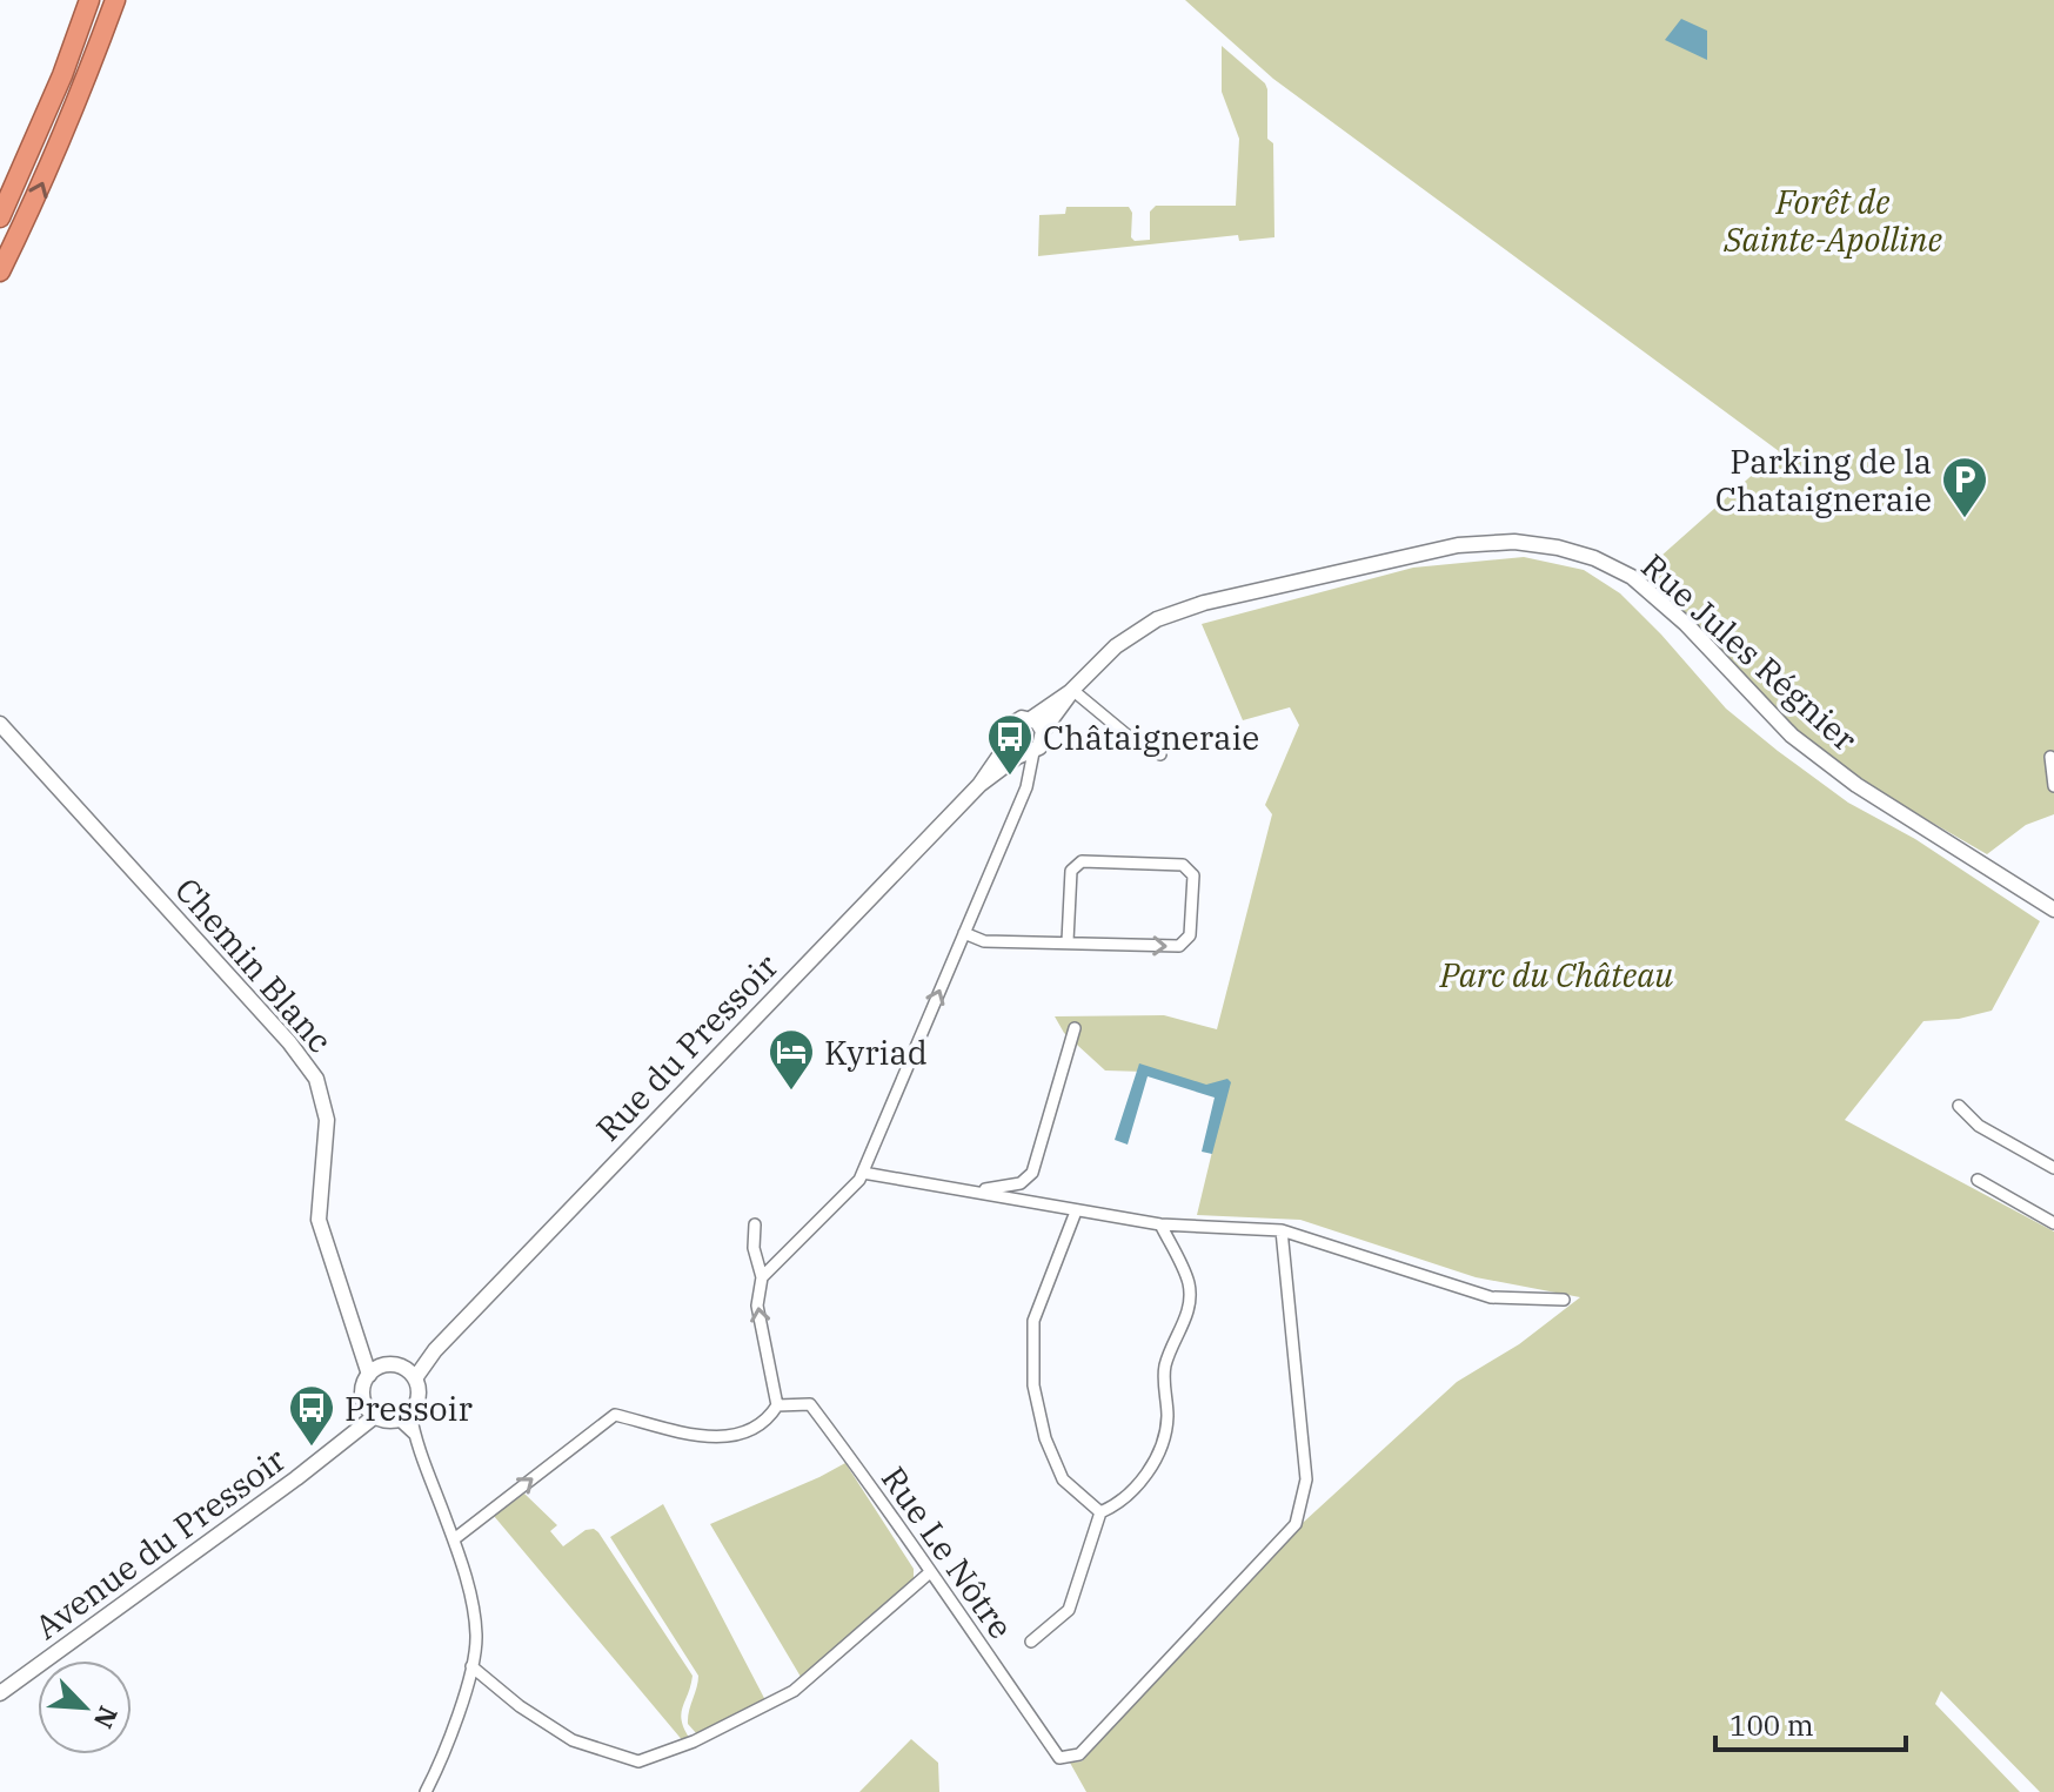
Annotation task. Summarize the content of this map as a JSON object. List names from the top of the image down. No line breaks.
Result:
{"streets":{"street":["Rue Jules Régnier","Chemin Blanc","Rue du Pressoir","Avenue du Pressoir","Rue Le Nôtre"]},"crossings":[["Chemin Blanc","Rue du Pressoir"],["Chemin Blanc","Avenue du Pressoir"],["Rue du Pressoir","Avenue du Pressoir"]],"parks":["Forêt de Sainte-Apolline","Parc du Château"],"places":{"parking":["Parking de la Chataigneraie"],"bus stop":["Châtaigneraie","Pressoir"],"hotel":["Kyriad"]},"scale_bar":"100 m","north":"bottom right"}
